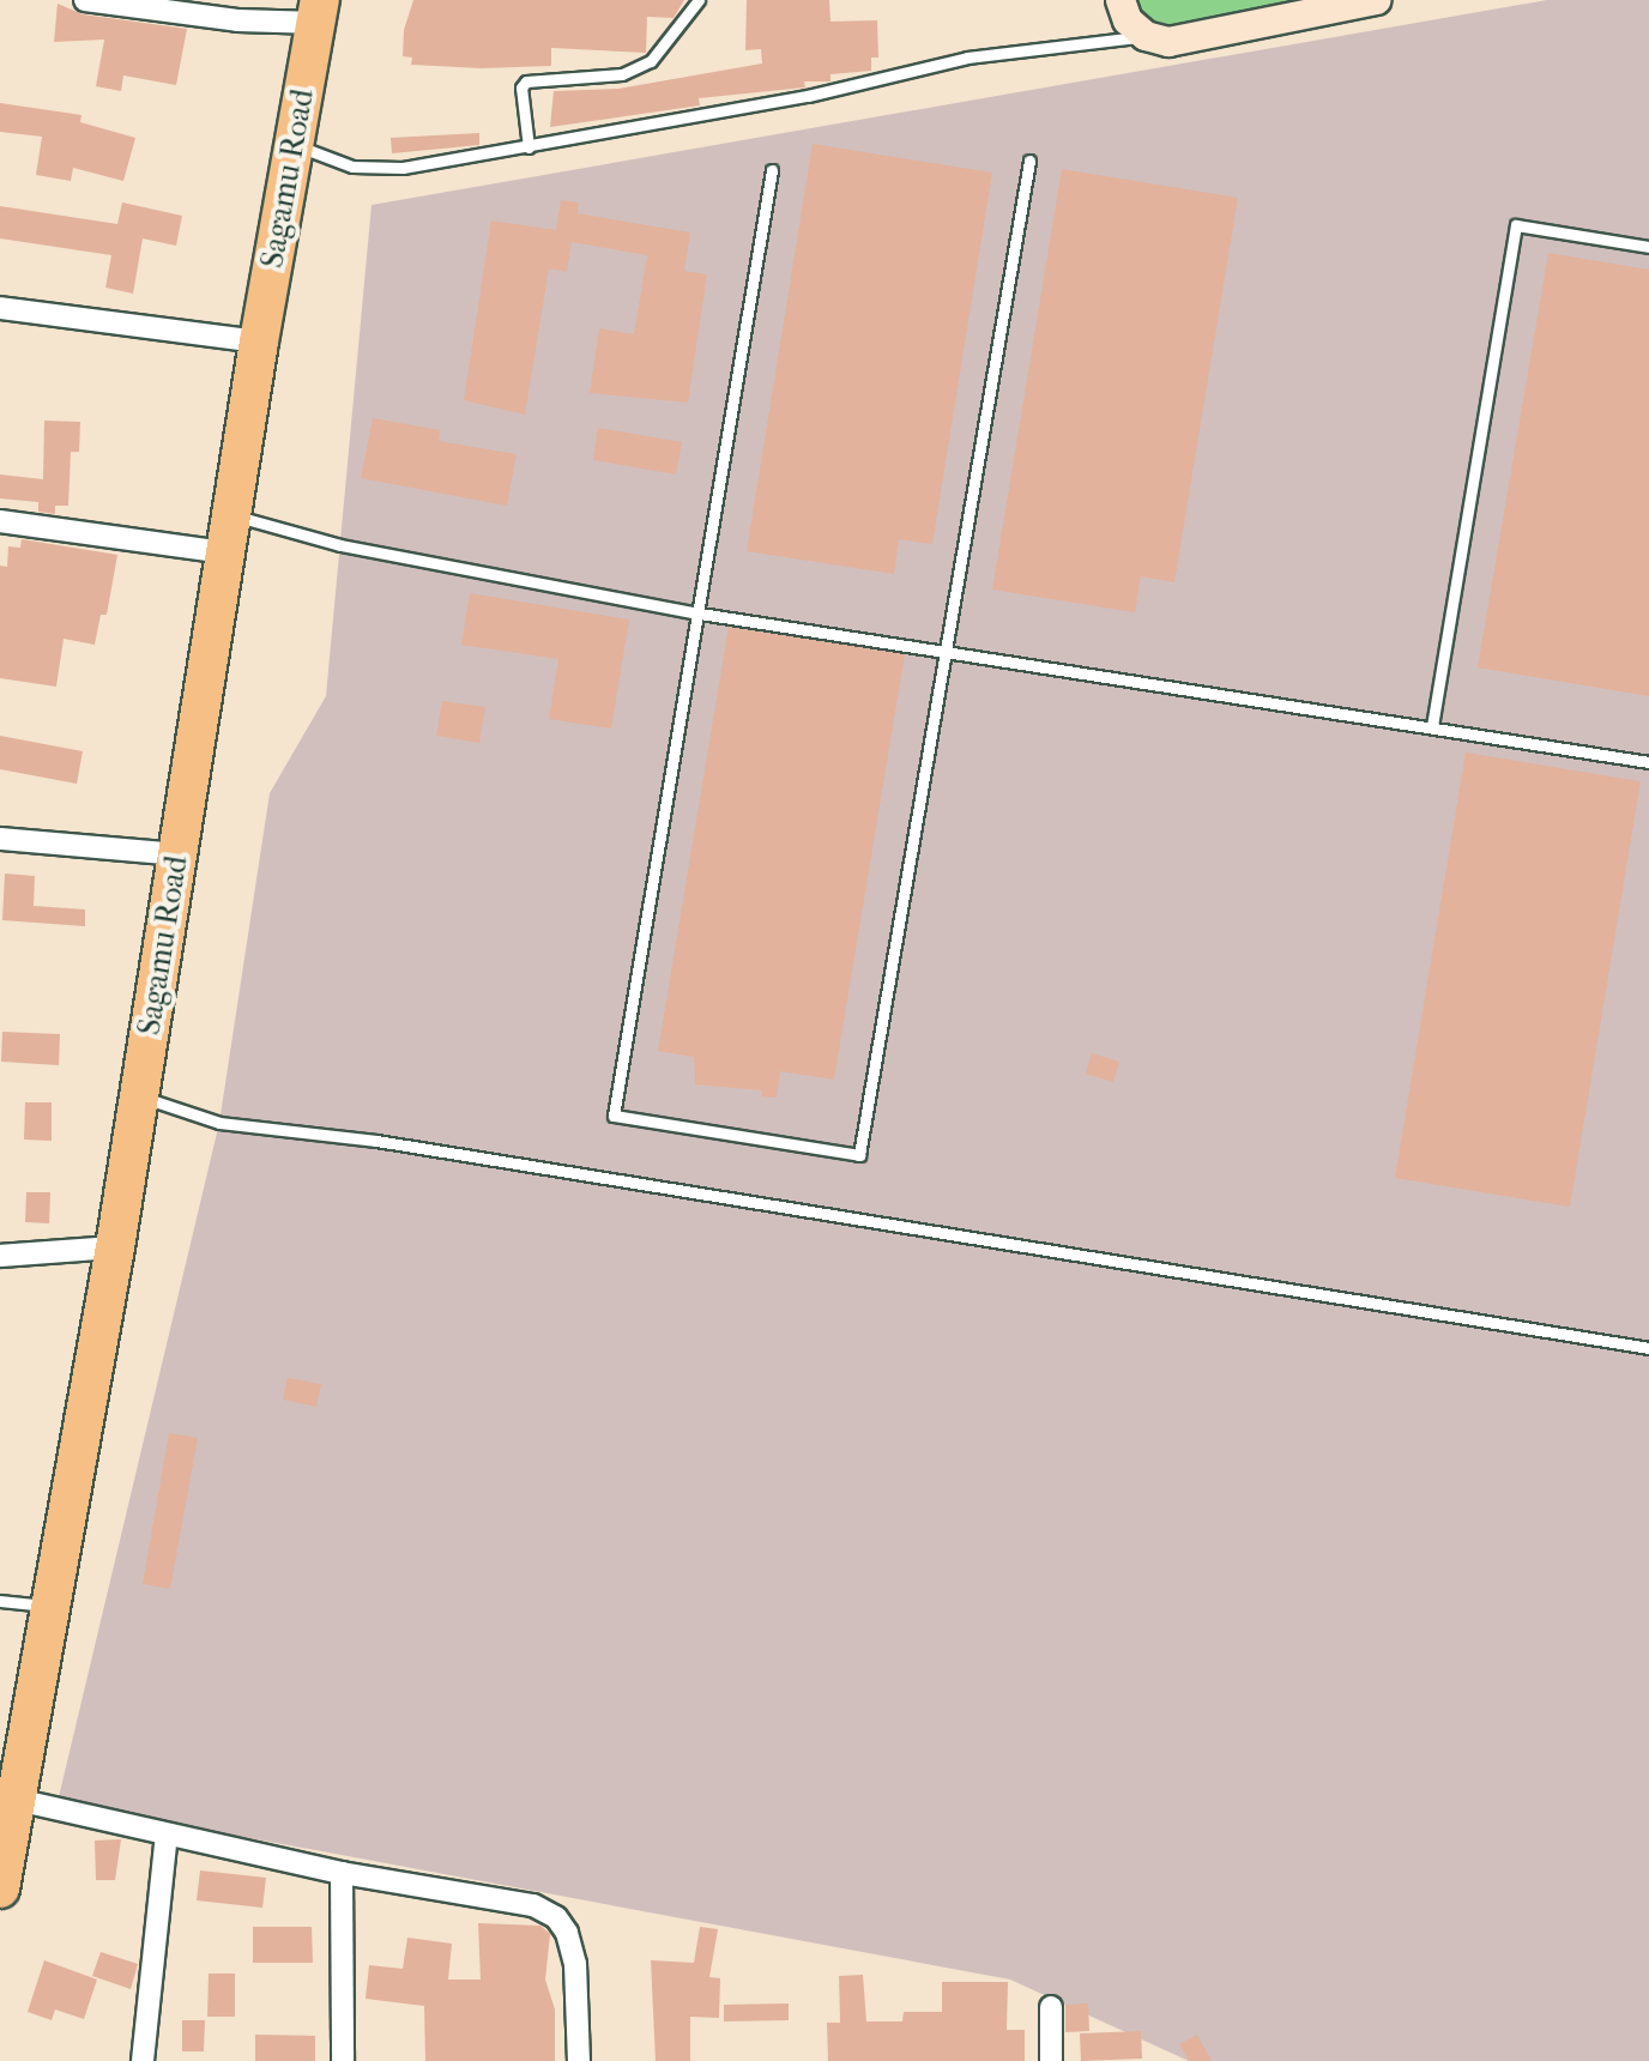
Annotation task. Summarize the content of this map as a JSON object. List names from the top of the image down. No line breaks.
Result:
{"streets":{"highway":["Sagamu Road"]}}
